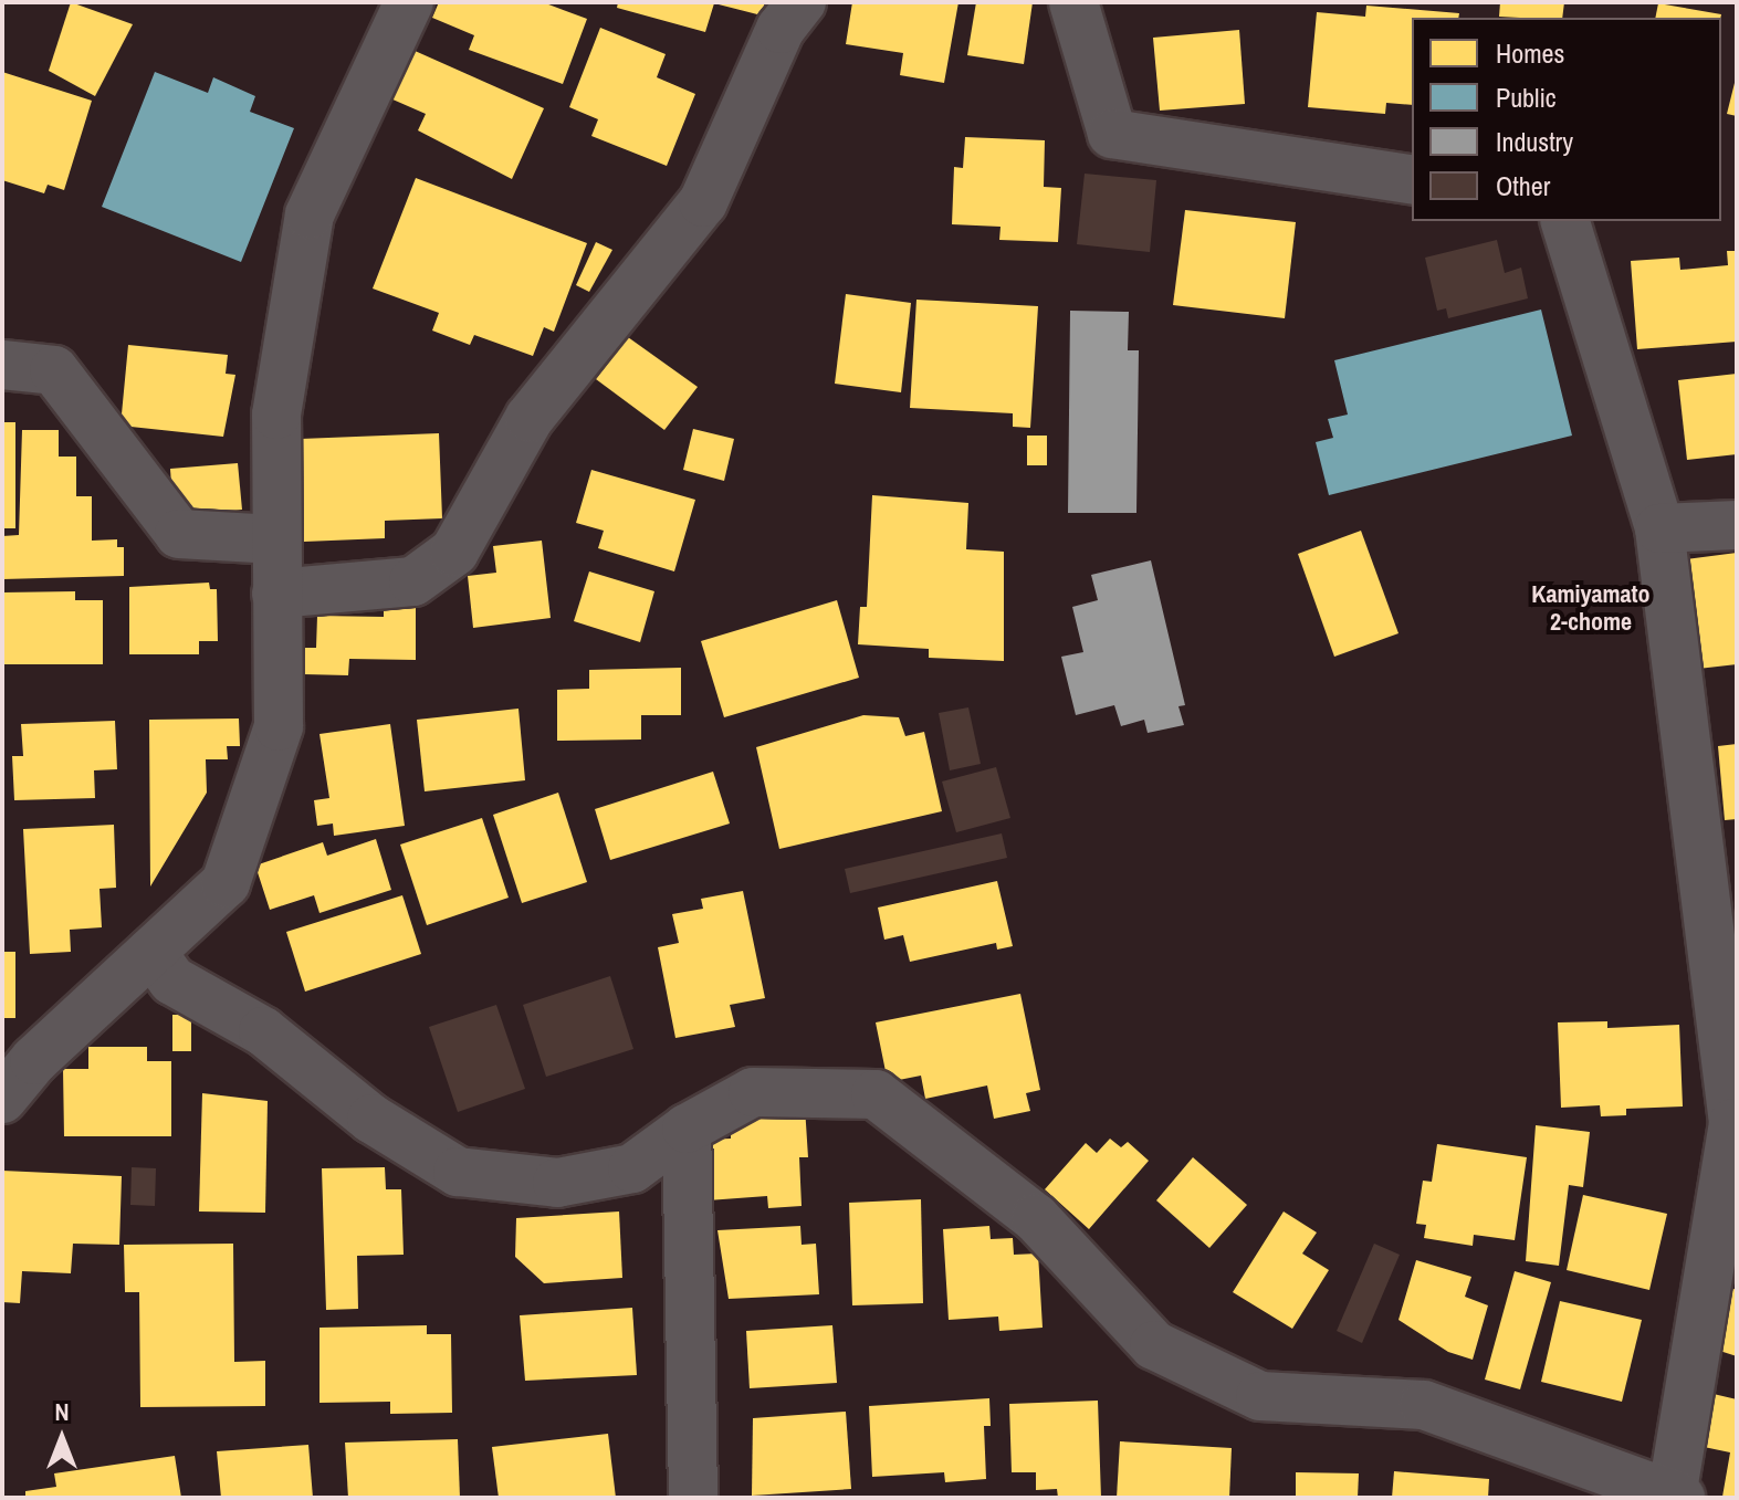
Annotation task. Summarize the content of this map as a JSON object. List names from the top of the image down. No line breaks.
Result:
{"districts":["Kamiyamato 2-chome"],"legend":["Homes","Public","Industry","Other"],"north":"top"}
